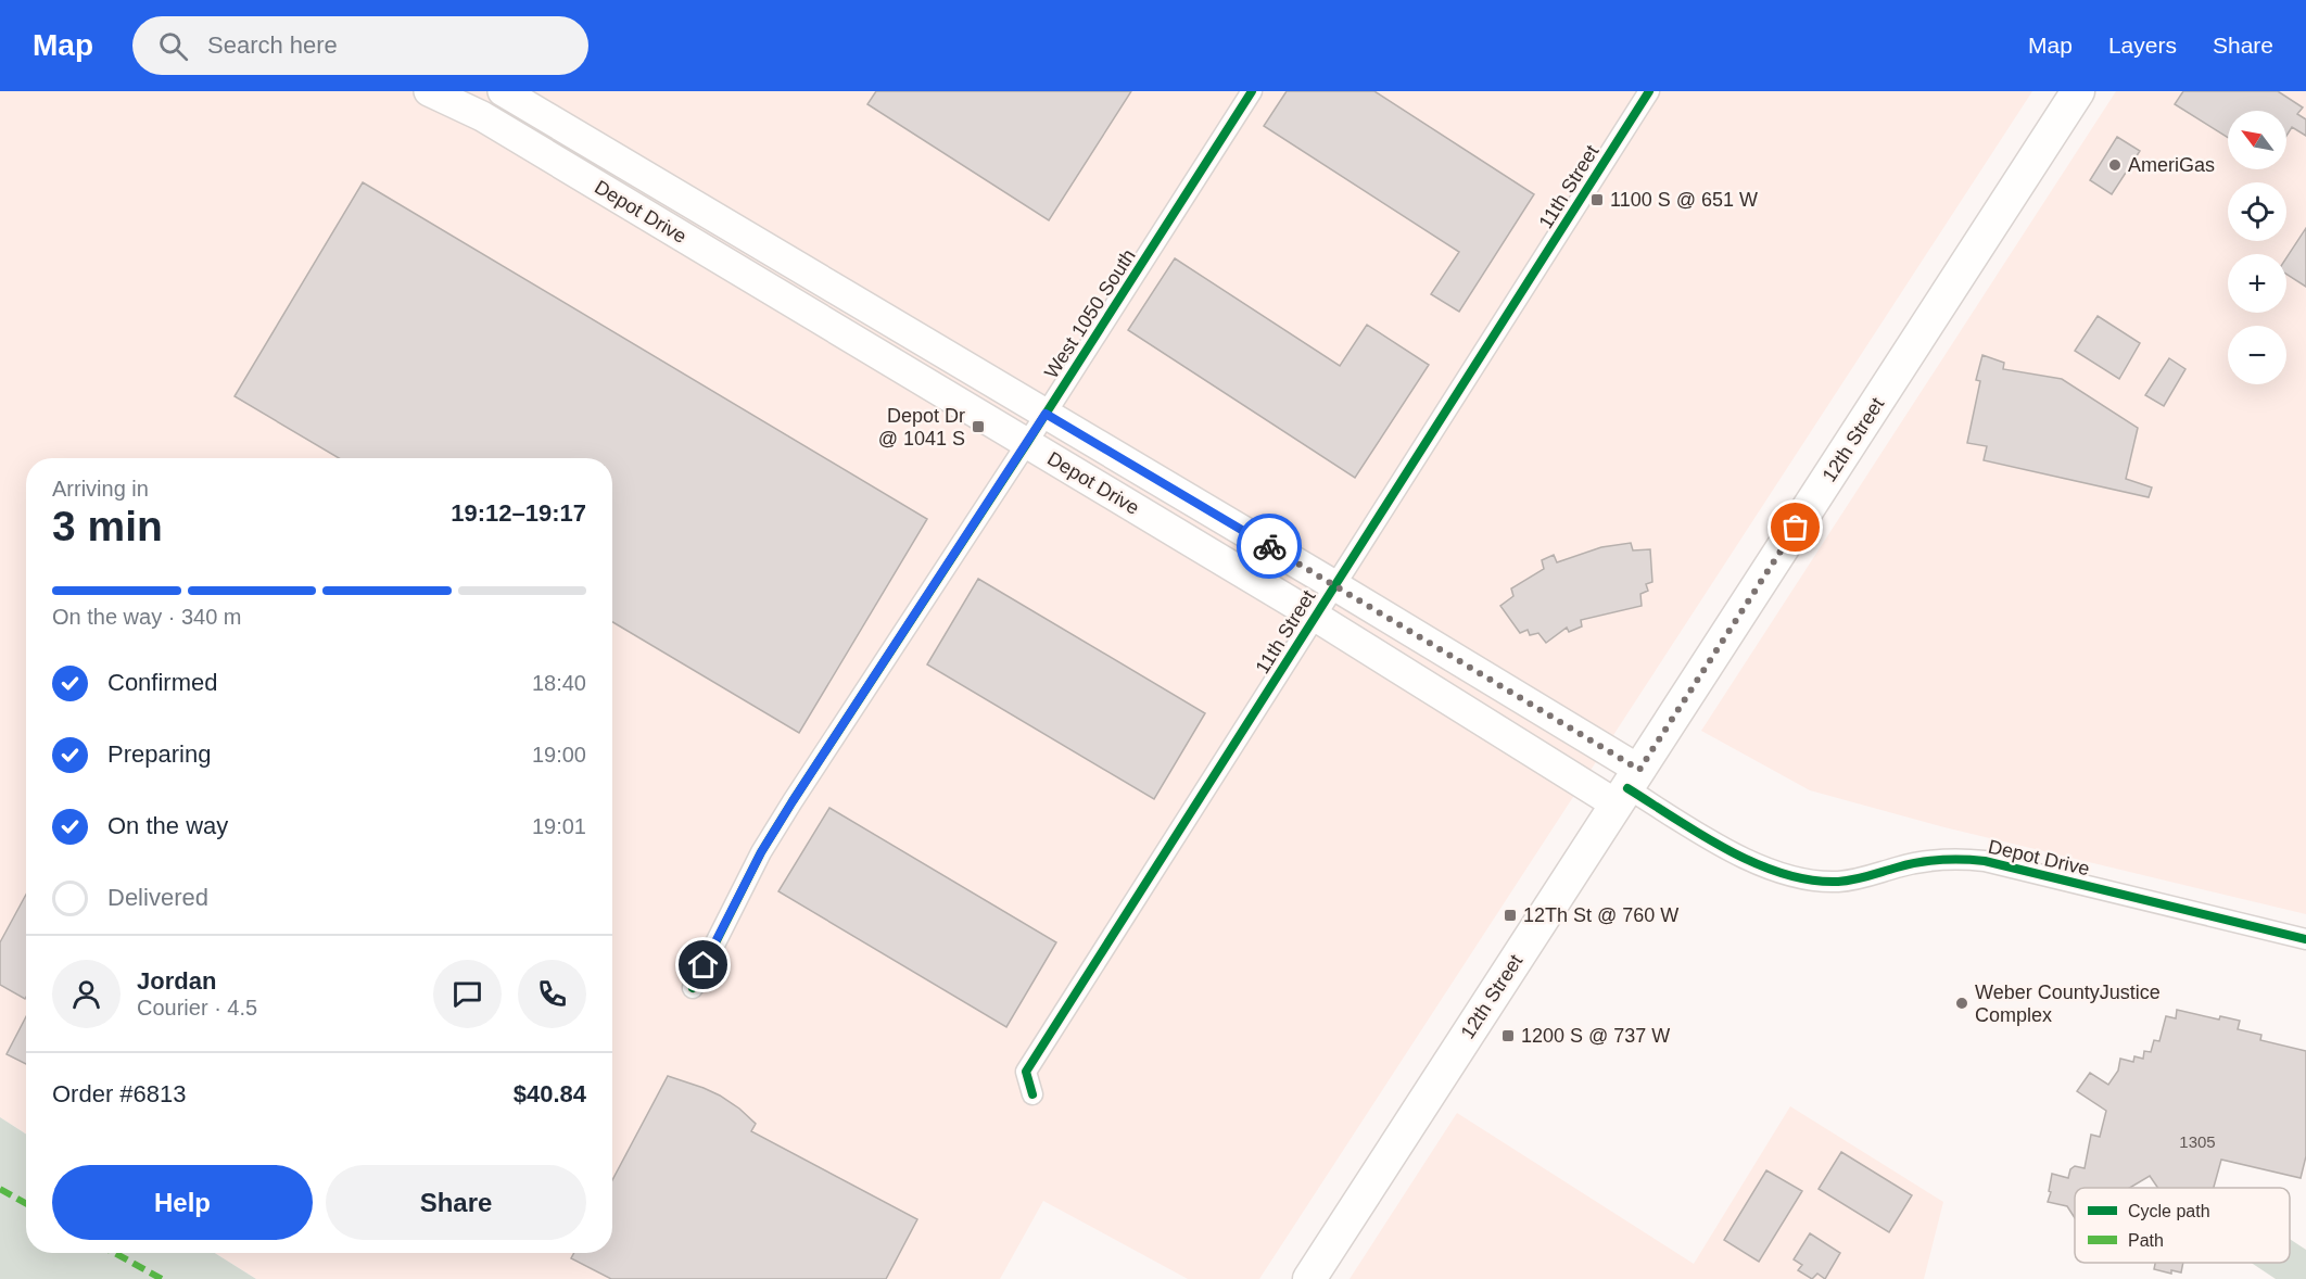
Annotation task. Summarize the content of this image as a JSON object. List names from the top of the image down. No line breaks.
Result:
{"streets":{"main road":["Depot Drive","12th Street"],"street":["11th Street","West 1050 South"]},"crossings":[["11th Street","Depot Drive"],["Depot Drive","West 1050 South"],["Depot Drive","12th Street"]],"places":{"other":["AmeriGas","Weber CountyJustice Complex"],"transit":["1100 S @ 651 W","Depot Dr @ 1041 S","12Th St @ 760 W","1200 S @ 737 W"]},"house_numbers":["1305"],"legend":["Cycle path","Path"],"north":"top left","page":{"header":"Map","search":"Search here","nav":["Map","Layers","Share"],"map_buttons":["+","−"],"heading":["3 min","Arriving in","19:12–19:17"],"panel":["Jordan","Courier · 4.5","Order #6813","$40.84"],"bar":"On the way · 340 m","list":[["Confirmed","18:40"],["Preparing","19:00"],["On the way","19:01"],"Delivered"],"buttons":["Help","Share"]}}
